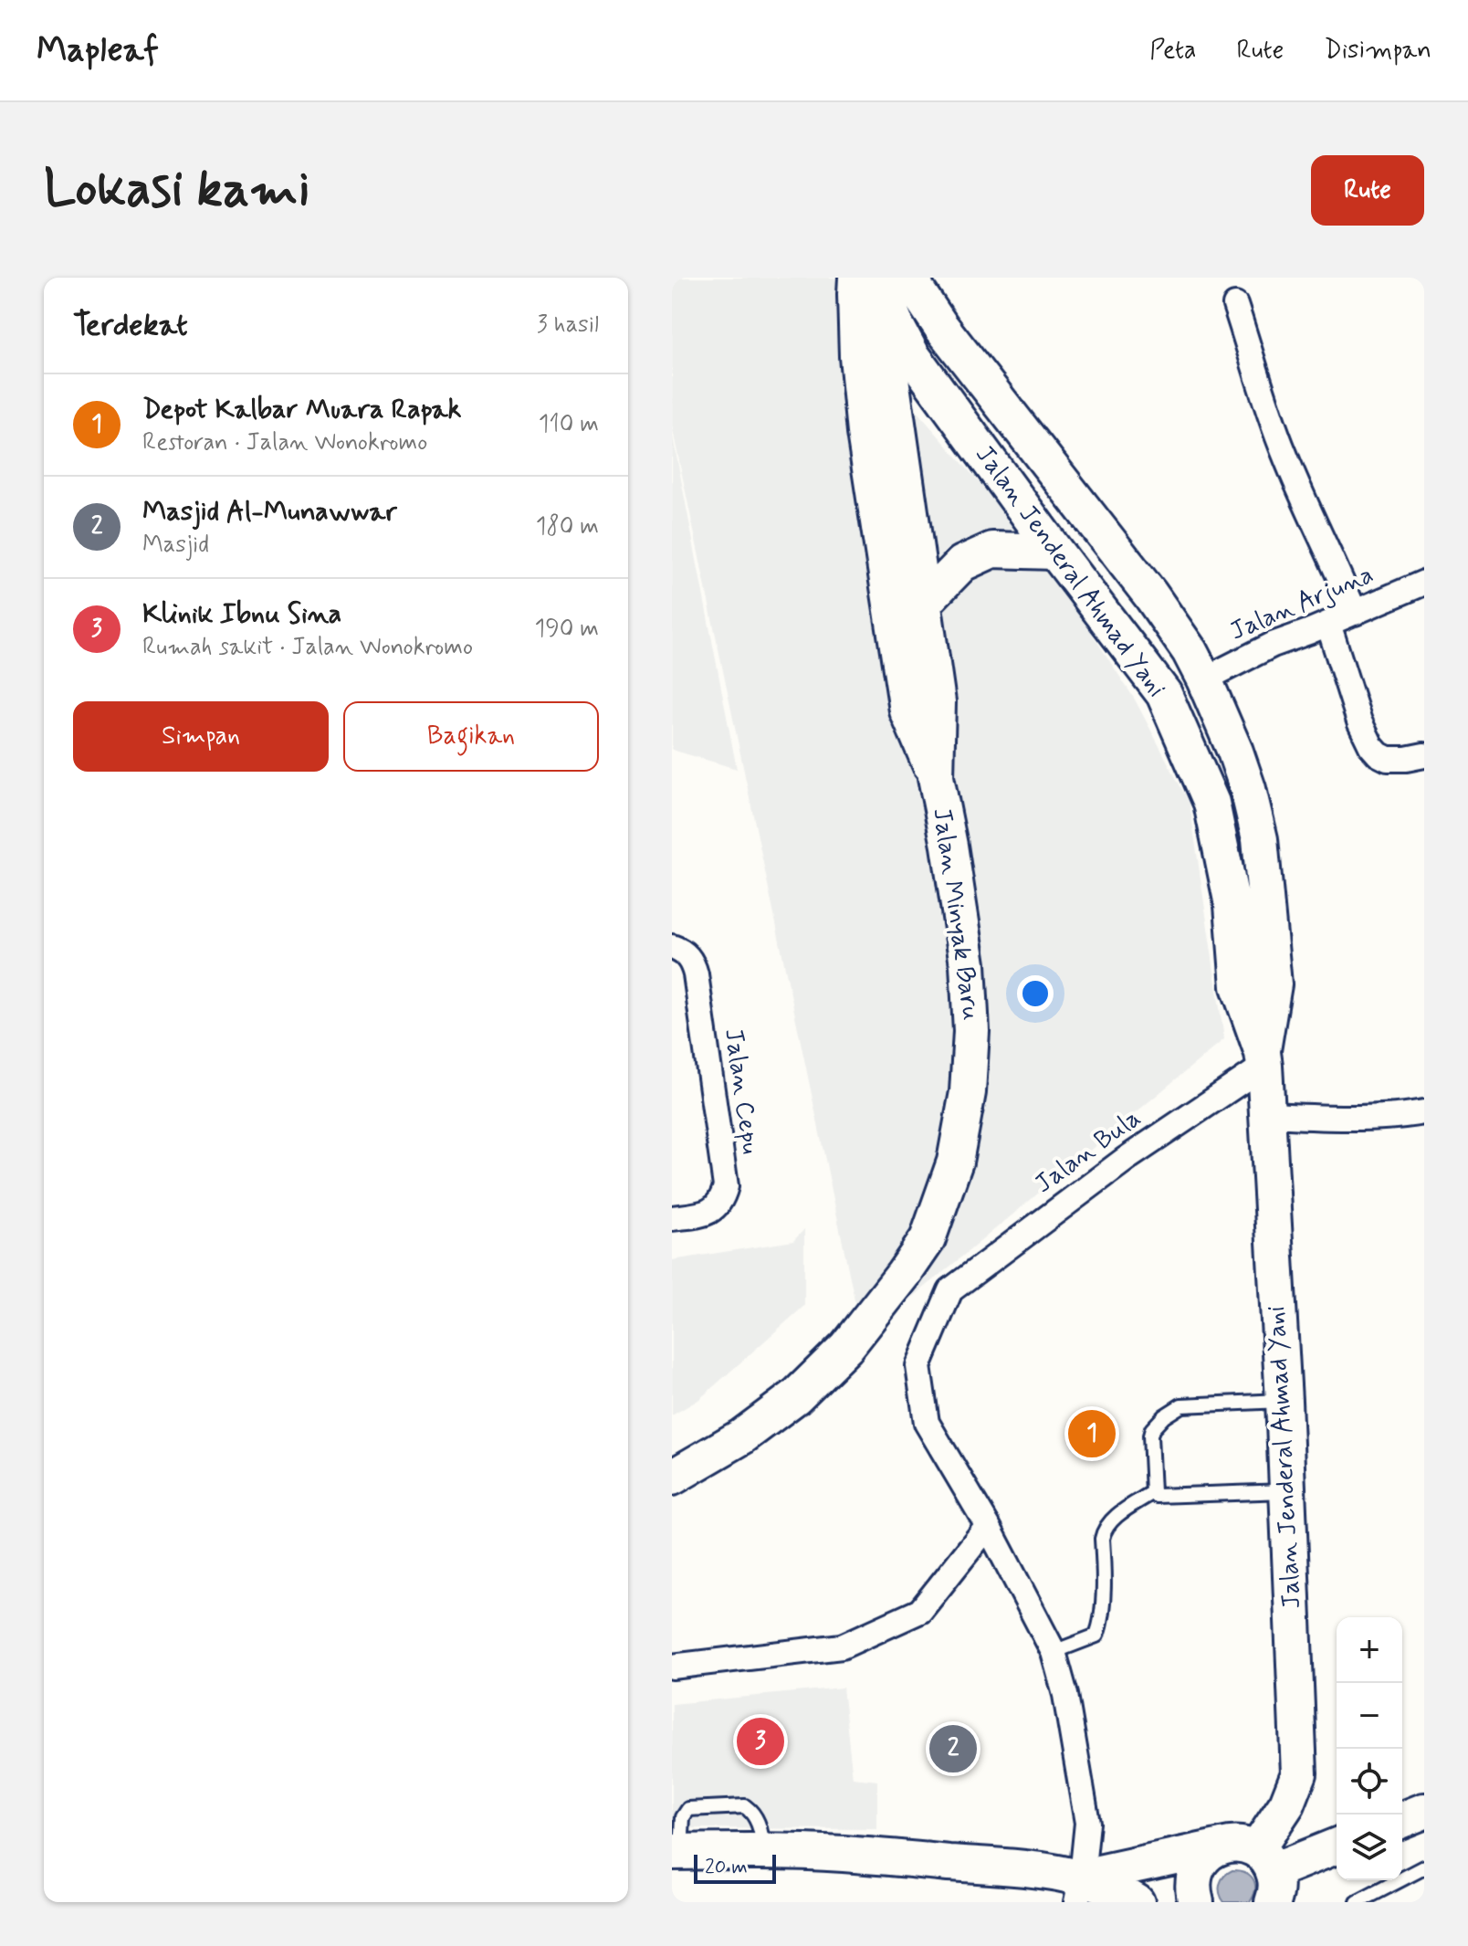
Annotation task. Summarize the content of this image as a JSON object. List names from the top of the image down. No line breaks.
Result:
{"streets":{"main road":["Jalan Jenderal Ahmad Yani","Jalan Minyak Baru"],"street":["Jalan Arjuna","Jalan Cepu","Jalan Bula"]},"crossings":[["Jalan Jenderal Ahmad Yani","Jalan Arjuna"],["Jalan Jenderal Ahmad Yani","Jalan Minyak Baru"],["Jalan Jenderal Ahmad Yani","Jalan Bula"]],"scale_bar":"20 m","page":{"header":"Mapleaf","nav":["Peta","Rute","Disimpan"],"buttons":["Rute",["Simpan","Bagikan"]],"title":"Lokasi kami","heading":["Terdekat","3 hasil"],"list":[{"mark":"1","name":"Depot Kalbar Muara Rapak","note":"Restoran · Jalan Wonokromo","value":"110 m"},{"mark":"2","name":"Masjid Al-Munawwar","note":"Masjid","value":"180 m"},{"mark":"3","name":"Klinik Ibnu Sina","note":"Rumah sakit · Jalan Wonokromo","value":"190 m"}],"pins":["1","3","2"],"map_buttons":["+","−"],"scale":"20 m"}}
